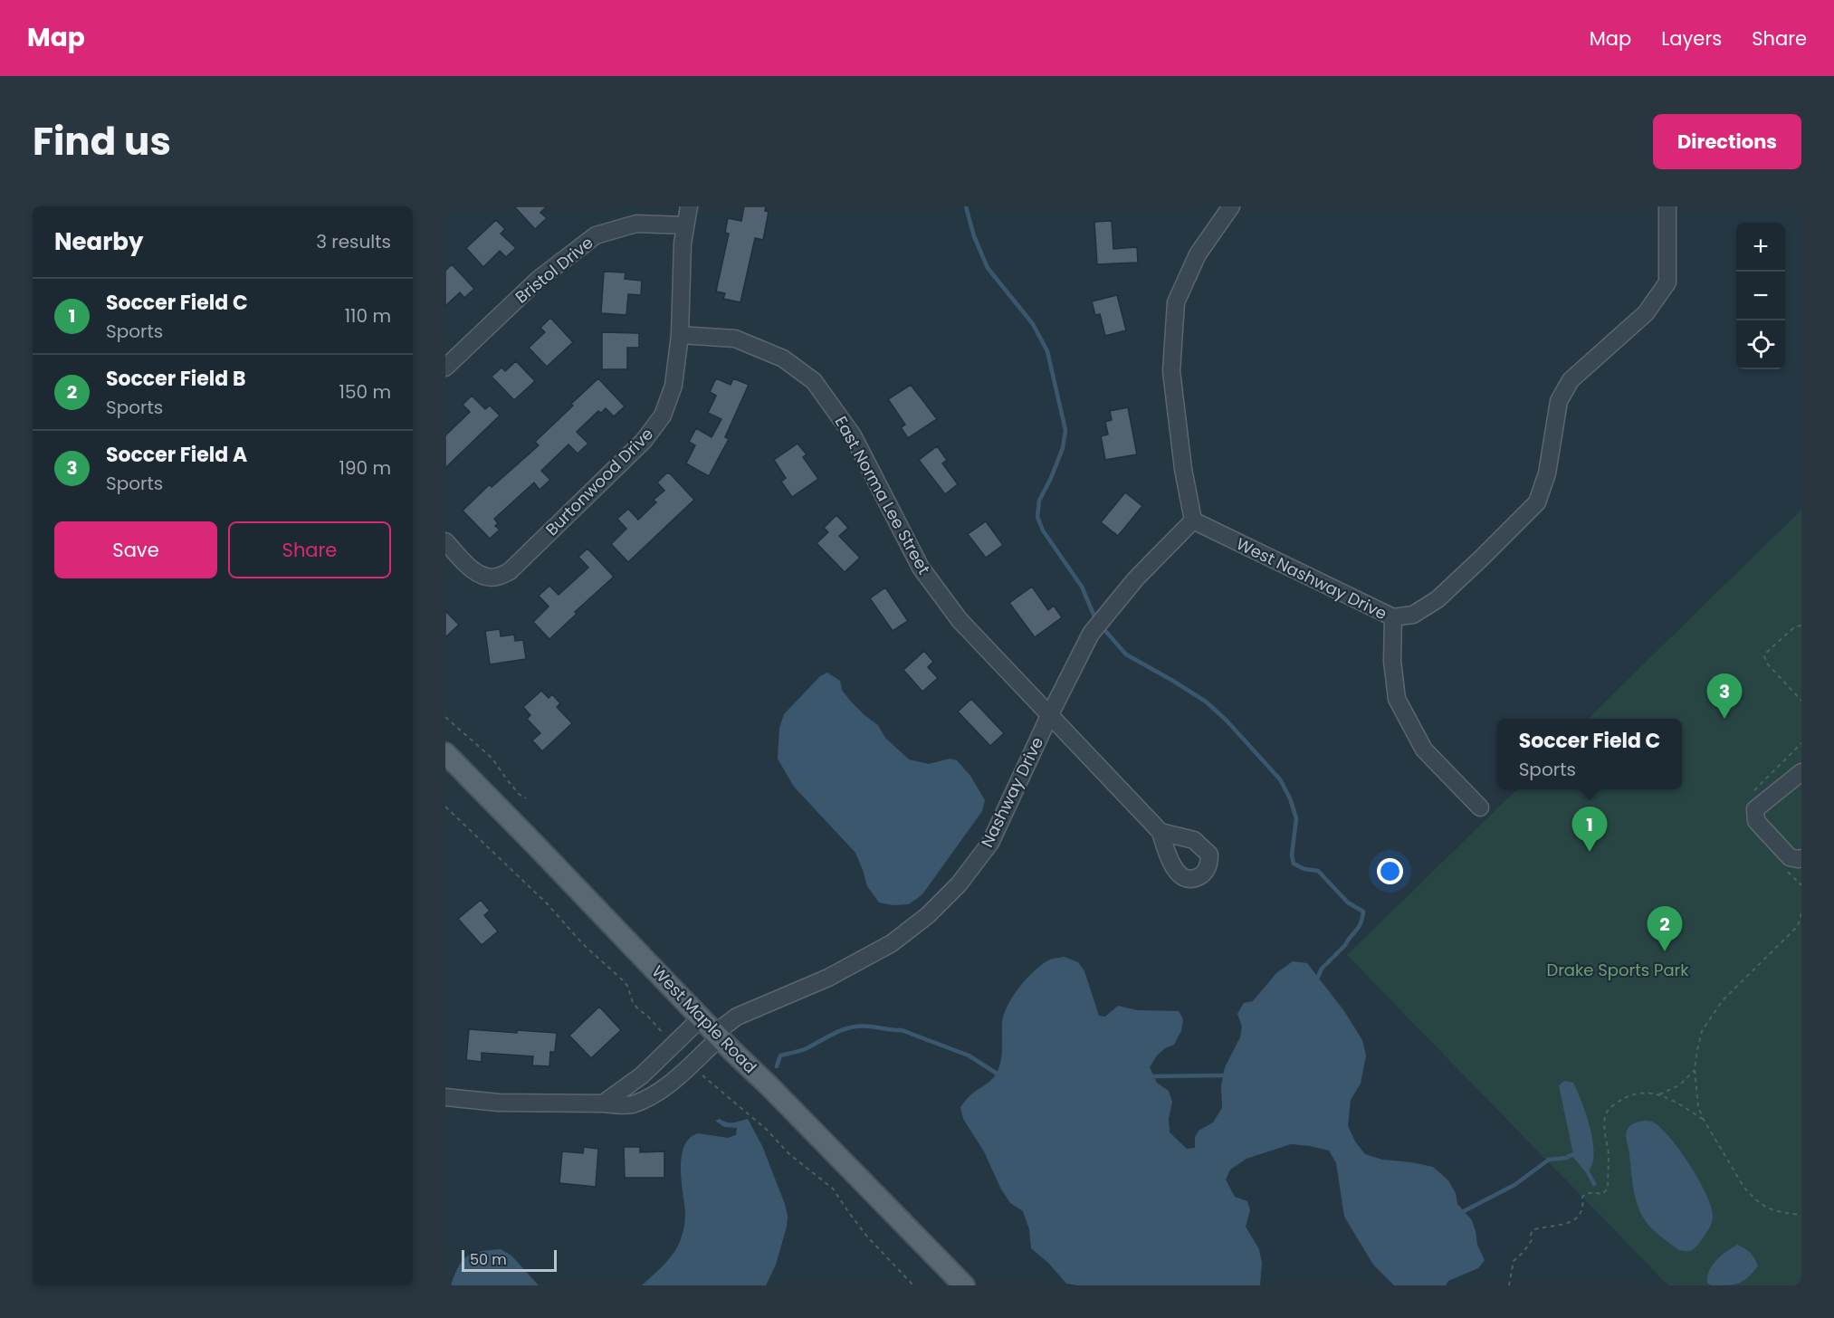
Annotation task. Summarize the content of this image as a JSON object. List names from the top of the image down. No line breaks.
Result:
{"streets":{"main road":["West Maple Road"],"street":["Bristol Drive","Burtonwood Drive","East Norma Lee Street","West Nashway Drive","Nashway Drive"]},"crossings":[["Bristol Drive","Burtonwood Drive"],["Burtonwood Drive","East Norma Lee Street"],["East Norma Lee Street","Nashway Drive"],["West Nashway Drive","Nashway Drive"],["Nashway Drive","West Maple Road"]],"parks":["Drake Sports Park"],"scale_bar":"50 m","page":{"header":"Map","nav":["Map","Layers","Share"],"title":"Find us","buttons":["Directions",["Save","Share"]],"heading":["Nearby","3 results"],"map_buttons":["+","−"],"list":[{"mark":"1","name":"Soccer Field C","note":"Sports","value":"110 m"},{"mark":"2","name":"Soccer Field B","note":"Sports","value":"150 m"},{"mark":"3","name":"Soccer Field A","note":"Sports","value":"190 m"}],"pins":["3","1","2"],"popup":["Soccer Field C","Sports"],"scale":"50 m"}}
